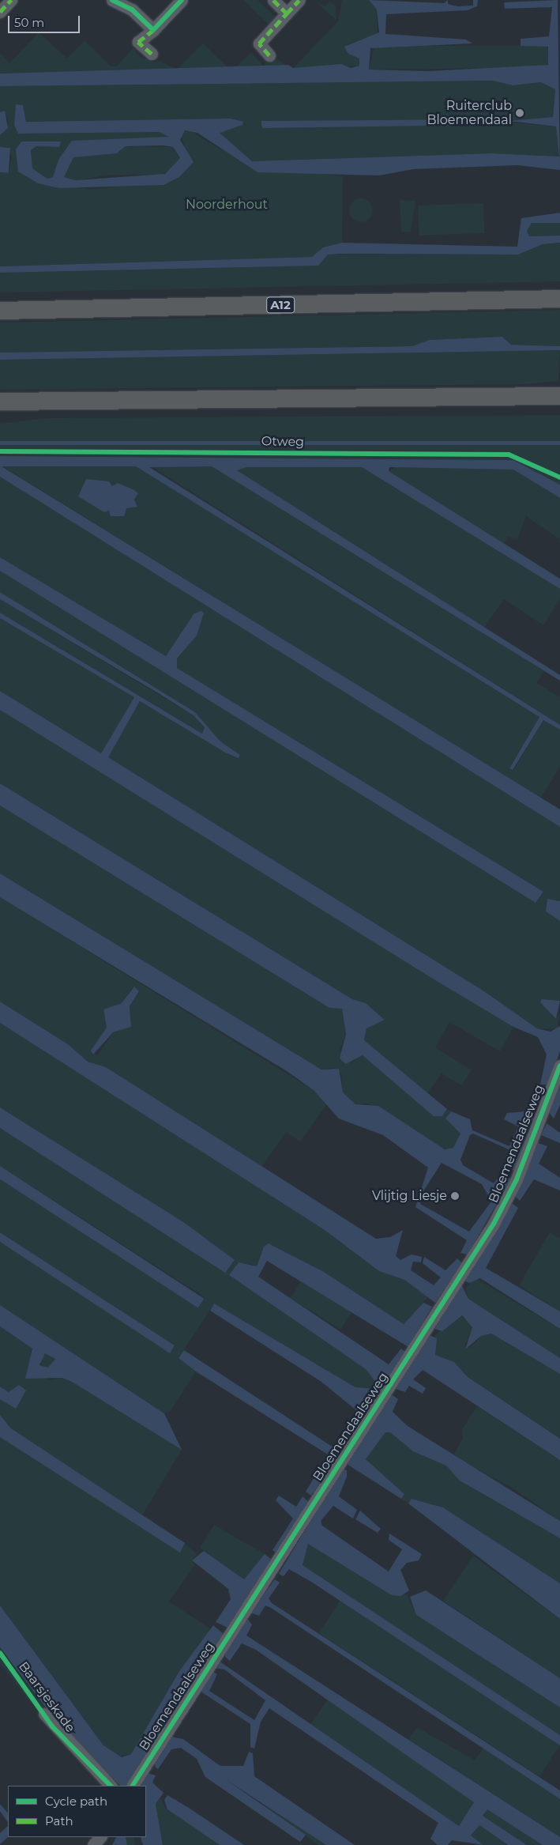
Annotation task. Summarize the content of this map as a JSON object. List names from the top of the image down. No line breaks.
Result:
{"streets":{"highway":["A12"],"street":["Bloemendaalseweg","Baarsjeskade"],"cycle path":["Otweg"]},"parks":["Noorderhout"],"places":["Ruiterclub Bloemendaal","Vlijtig Liesje"],"legend":["Cycle path","Path"],"scale_bar":"50 m"}
